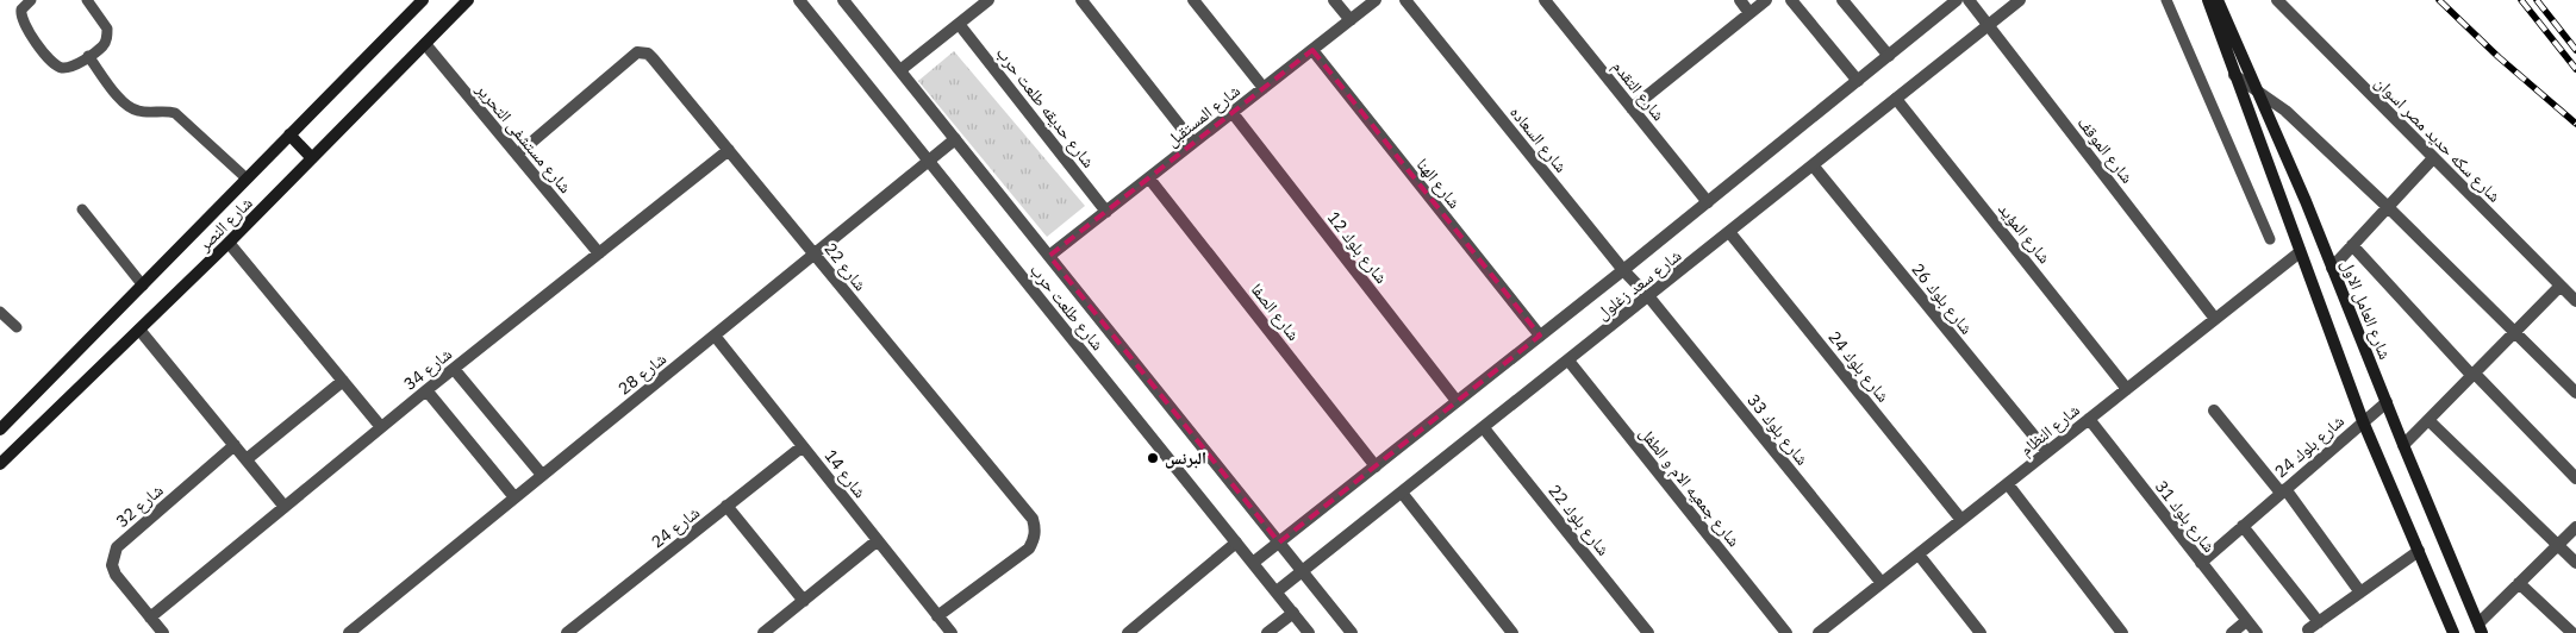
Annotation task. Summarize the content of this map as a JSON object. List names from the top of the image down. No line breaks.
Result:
{"streets":{"main road":["شارع النصر","شارع العامل الاول"],"street":["شارع التقدم","شارع حديقه طلعت حرب","شارع المستقبل","شارع مستشفى التحرير","شارع السعاده","شارع سكه حديد مصر اسوان","شارع الموقف","شارع الهنا","شارع المؤيد","شارع بلوك 12","شارع 22","شارع سعد زغلول","شارع بلوك 26","شارع طلعت حرب","شارع الصفا","شارع بلوك 24","شارع 34","شارع 28","شارع بلوك 33","شارع النظام","شارع 14","شارع جمعيه الام و الطفل","شارع 32","شارع بلوك 31","شارع بلوك 22","شارع 24"]},"crossings":[["شارع التقدم","شارع سعد زغلول"],["شارع حديقه طلعت حرب","شارع المستقبل"],["شارع المستقبل","شارع الهنا"],["شارع المستقبل","شارع بلوك 12"],["شارع المستقبل","شارع طلعت حرب"],["شارع المستقبل","شارع الصفا"],["شارع مستشفى التحرير","شارع النصر"],["شارع مستشفى التحرير","شارع 22"],["شارع مستشفى التحرير","شارع 34"],["شارع السعاده","شارع سعد زغلول"],["شارع السعاده","شارع بلوك 33"],["شارع الموقف","شارع سعد زغلول"],["شارع الموقف","شارع النظام"],["شارع الهنا","شارع سعد زغلول"],["شارع المؤيد","شارع سعد زغلول"],["شارع المؤيد","شارع النظام"],["شارع بلوك 12","شارع سعد زغلول"],["شارع 22","شارع 34"],["شارع 22","شارع 28"],["شارع 22","شارع 14"],["شارع سعد زغلول","شارع بلوك 26"],["شارع سعد زغلول","شارع طلعت حرب"],["شارع سعد زغلول","شارع الصفا"],["شارع سعد زغلول","شارع بلوك 24"],["شارع سعد زغلول","شارع بلوك 33"],["شارع سعد زغلول","شارع جمعيه الام و الطفل"],["شارع سعد زغلول","شارع بلوك 22"],["شارع بلوك 26","شارع النظام"],["شارع طلعت حرب","شارع 28"],["شارع العامل الاول","شارع بلوك 24"],["شارع بلوك 24","شارع النظام"],["شارع بلوك 24","شارع بلوك 31"],["شارع 34","شارع 32"],["شارع 28","شارع 14"],["شارع بلوك 33","شارع النظام"],["شارع النظام","شارع بلوك 31"],["شارع 14","شارع 24"]],"places":["البرنس"]}
